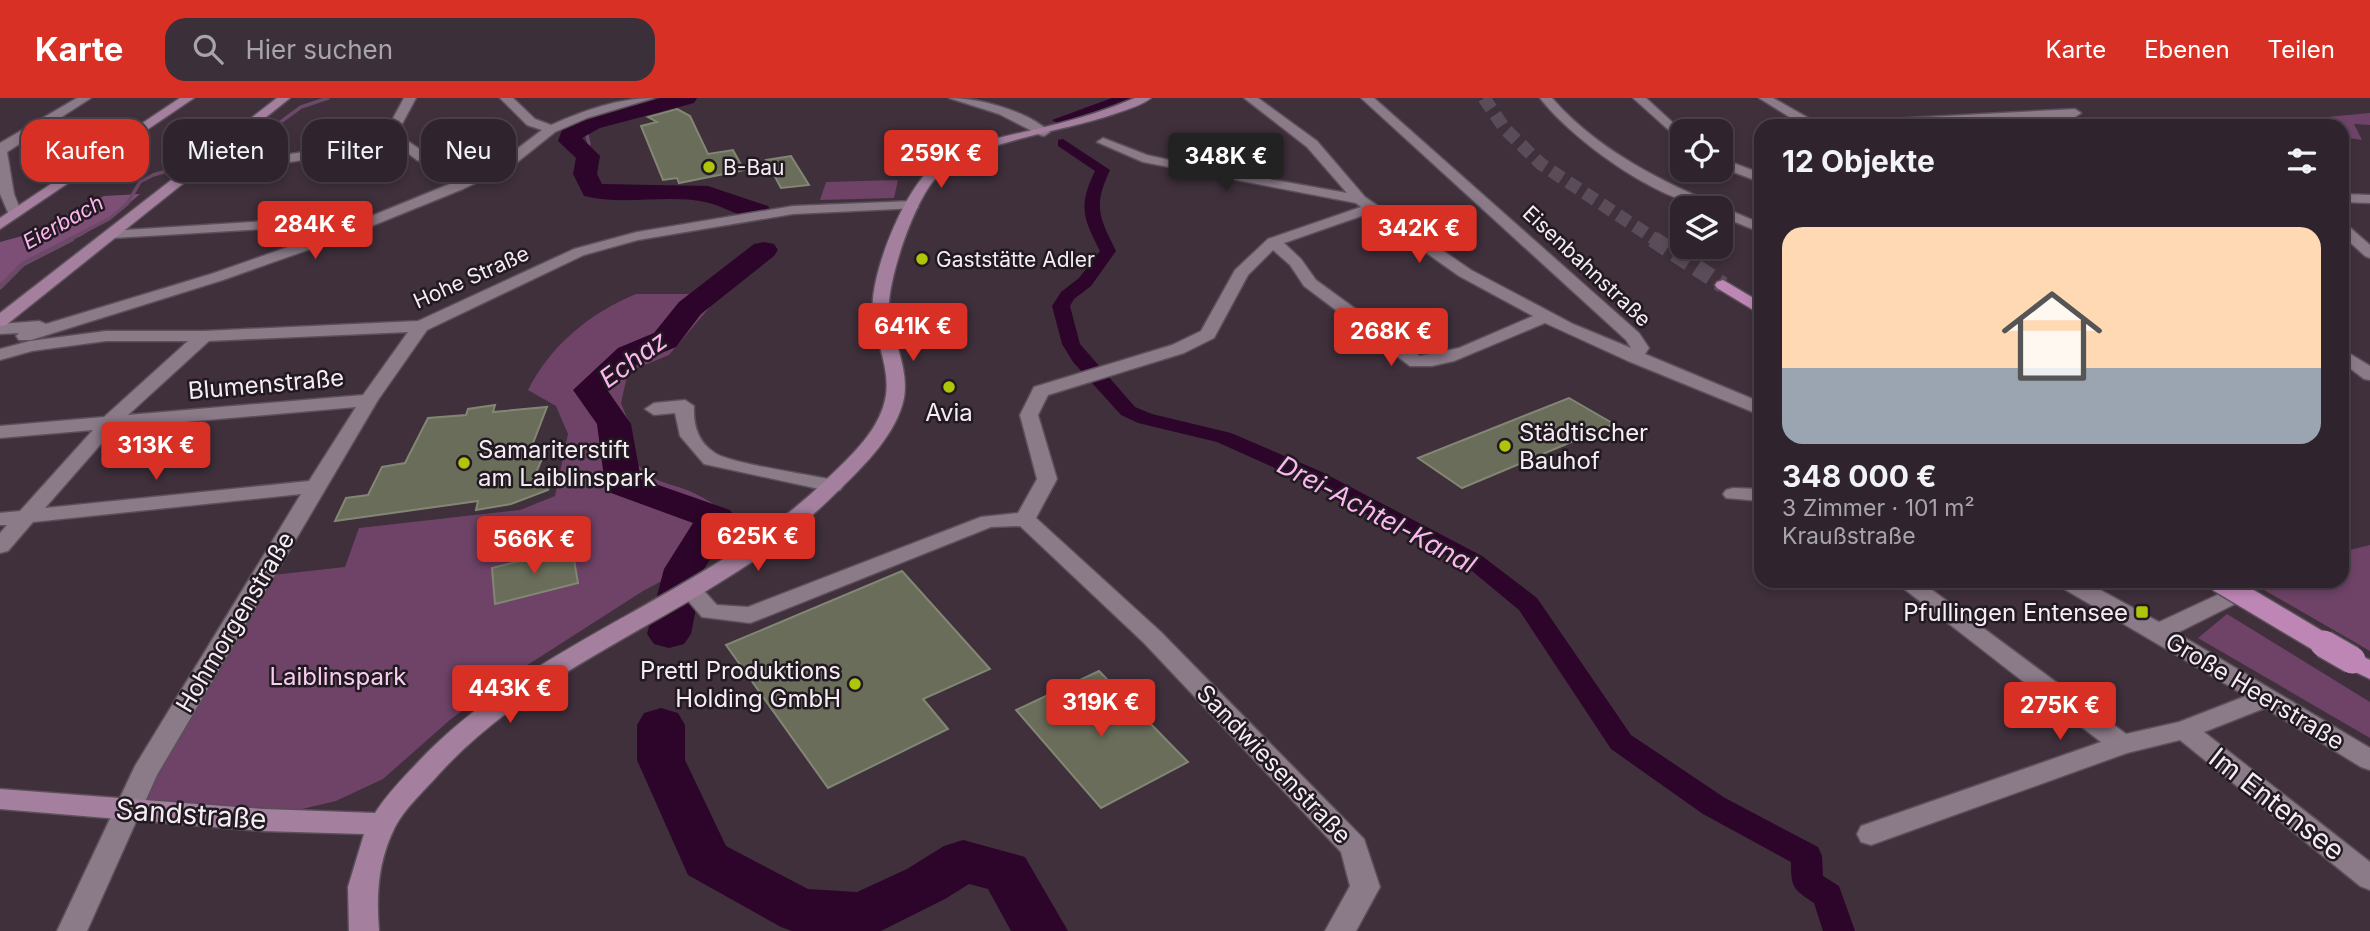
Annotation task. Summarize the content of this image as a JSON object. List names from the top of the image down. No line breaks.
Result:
{"streets":{"main road":["Sandstraße"],"street":["Eisenbahnstraße","Hohe Straße","Blumenstraße","Hohmorgenstraße","Große Heerstraße","Sandwiesenstraße","Im Entensee"]},"crossings":[["Hohe Straße","Hohmorgenstraße"],["Blumenstraße","Hohmorgenstraße"],["Hohmorgenstraße","Sandstraße"]],"water":["Eierbach","Echaz","Drei-Achtel-Kanal"],"parks":["Laiblinspark"],"places":{"other":["B-Bau","Gaststätte Adler","Avia","Städtischer Bauhof","Samariterstift am Laiblinspark","Prettl Produktions Holding GmbH"],"transit":["Pfullingen Entensee"]},"page":{"header":"Karte","search":"Hier suchen","nav":["Karte","Ebenen","Teilen"],"chip":["Kaufen","Mieten","Filter","Neu"],"heading":"12 Objekte","price":["259K €","348K €","284K €","342K €","641K €","268K €","313K €","625K €","566K €","443K €","319K €","275K €"],"list":[{"name":"348 000 €","note":"3 Zimmer · 101 m² · Kraußstraße"}]}}
